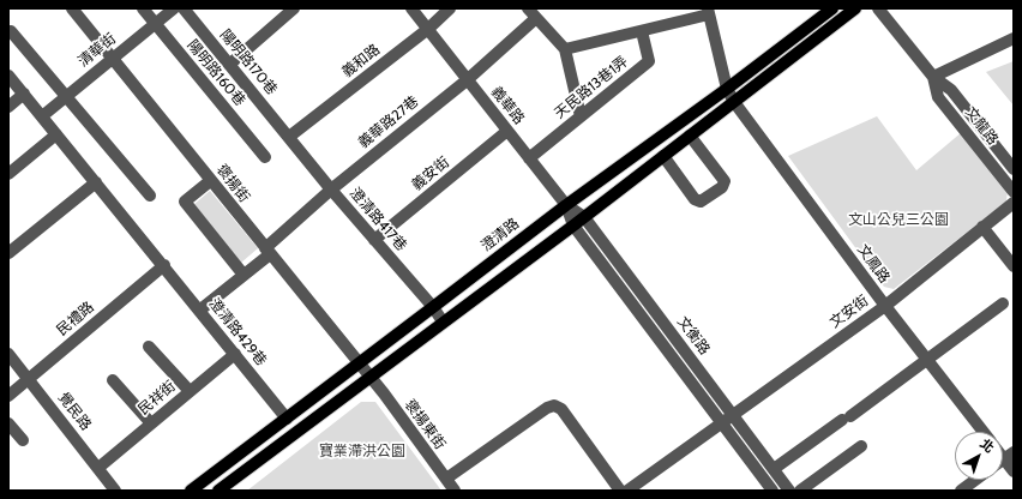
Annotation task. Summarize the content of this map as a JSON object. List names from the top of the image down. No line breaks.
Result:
{"streets":{"main road":["澄清路"],"street":["清華街","義和路","陽明路170巷","陽明路160巷","天民路13巷1弄","義華路","義華路27巷","文龍路","義安街","褒揚街","澄清路417巷","文鳳路","文安街","民禮路","澄清路429巷","文衡路","民祥街","覺民路","褒揚東街"]},"crossings":[["清華街","陽明路160巷"],["清華街","褒揚街"],["清華街","澄清路429巷"],["義和路","陽明路170巷"],["義和路","義華路"],["義和路","澄清路417巷"],["陽明路170巷","澄清路417巷"],["天民路13巷1弄","義華路"],["義華路","義華路27巷"],["義華路","義安街"],["義華路","澄清路"],["義華路","文衡路"],["義華路27巷","褒揚街"],["義華路27巷","澄清路417巷"],["義華路27巷","澄清路429巷"],["義安街","澄清路417巷"],["褒揚街","澄清路"],["褒揚街","褒揚東街"],["澄清路417巷","澄清路"],["澄清路","文鳳路"],["澄清路","澄清路429巷"],["澄清路","文衡路"],["文鳳路","文安街"],["文安街","文衡路"],["民禮路","澄清路429巷"],["民禮路","覺民路"],["澄清路429巷","民祥街"],["民祥街","覺民路"]],"parks":["文山公兒三公園","寶業滯洪公園"],"north":"top right"}
